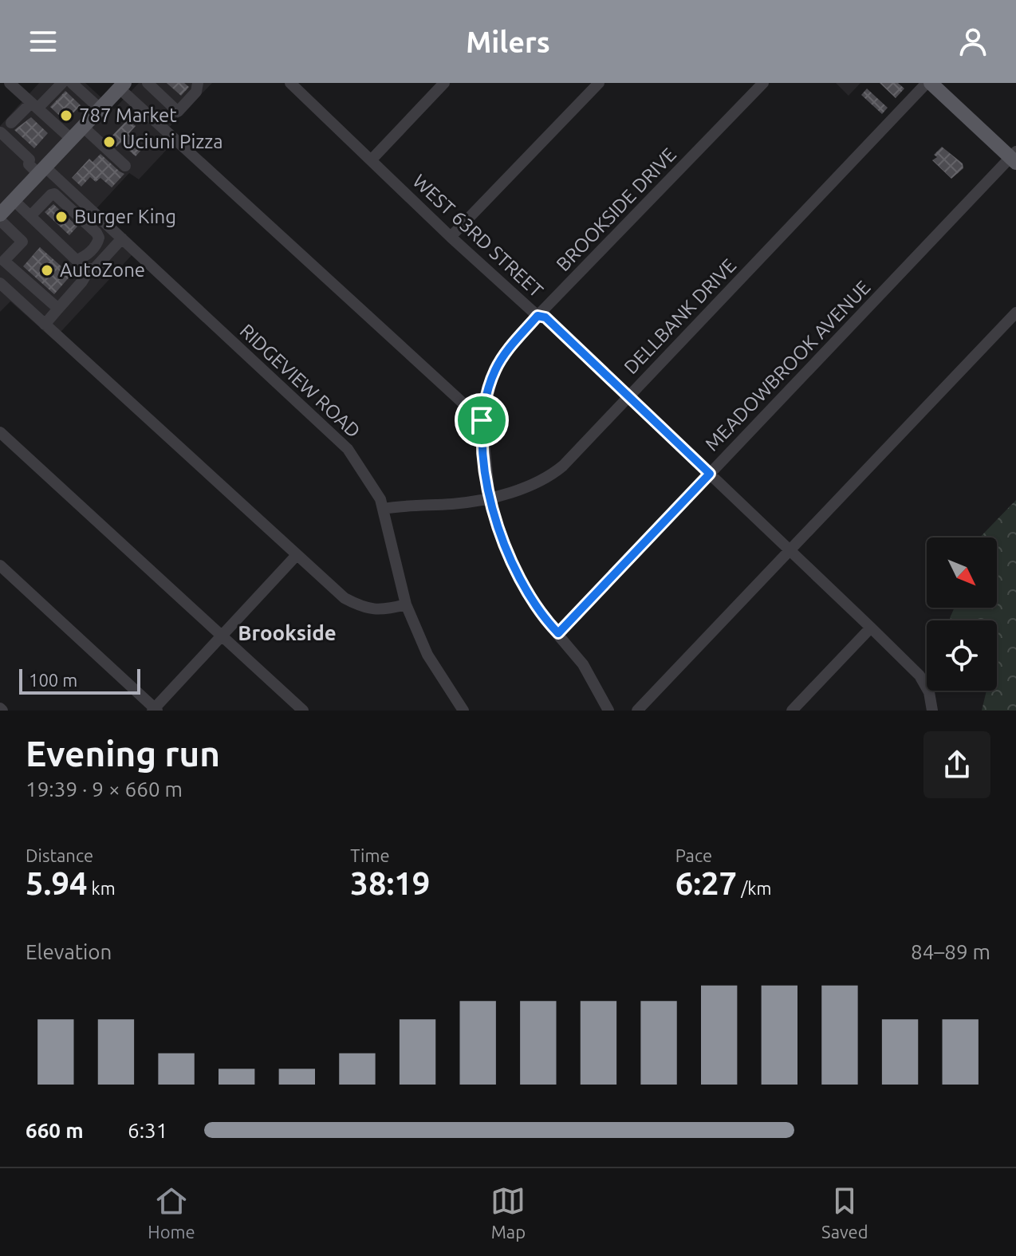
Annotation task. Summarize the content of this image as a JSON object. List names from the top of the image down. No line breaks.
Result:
{"streets":{"street":["BROOKSIDE DRIVE","WEST 63RD STREET","DELLBANK DRIVE","MEADOWBROOK AVENUE","RIDGEVIEW ROAD"]},"crossings":[["BROOKSIDE DRIVE","WEST 63RD STREET"],["BROOKSIDE DRIVE","DELLBANK DRIVE"],["BROOKSIDE DRIVE","MEADOWBROOK AVENUE"],["WEST 63RD STREET","DELLBANK DRIVE"],["WEST 63RD STREET","MEADOWBROOK AVENUE"],["DELLBANK DRIVE","RIDGEVIEW ROAD"]],"districts":["Brookside"],"places":["787 Market","Uciuni Pizza","Burger King","AutoZone"],"scale_bar":"100 m","north":"bottom right","page":{"header":"Milers","scale":"100 m","heading":["Evening run","19:39 · 9 × 660 m"],"stats":[["Distance","5.94 km"],["Time","38:19"],["Pace","6:27 /km"]],"chart":["Elevation","84–89 m"],"list":[{"name":"660 m","note":"6:31"}],"tabs":["Home","Map","Saved"]}}
